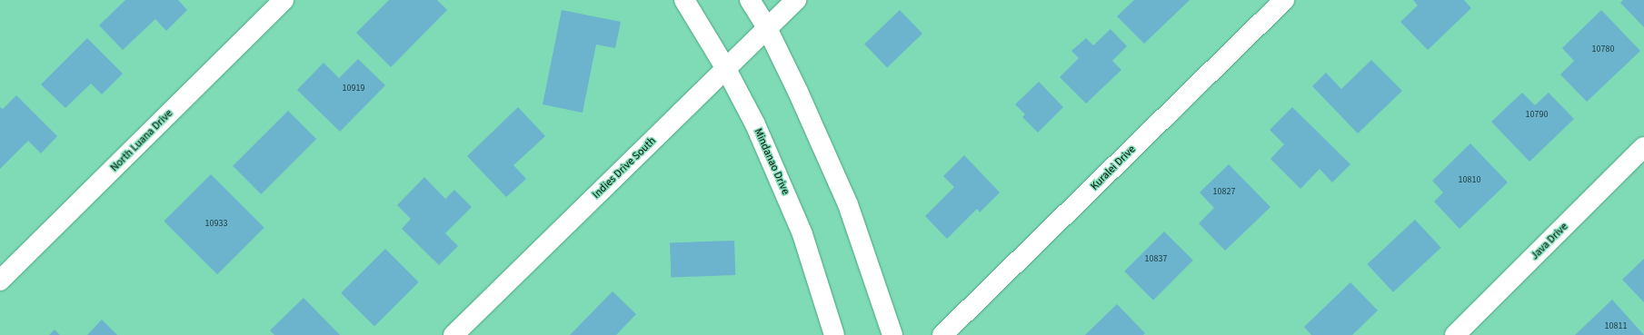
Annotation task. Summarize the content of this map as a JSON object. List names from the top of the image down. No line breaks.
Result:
{"streets":{"street":["North Luana Drive","Mindanao Drive","Indies Drive South","Kuralei Drive","Java Drive"]},"crossings":[["Mindanao Drive","Indies Drive South"]],"house_numbers":["10780","10919","10790","10810","10827","10933","10837","10811"]}
